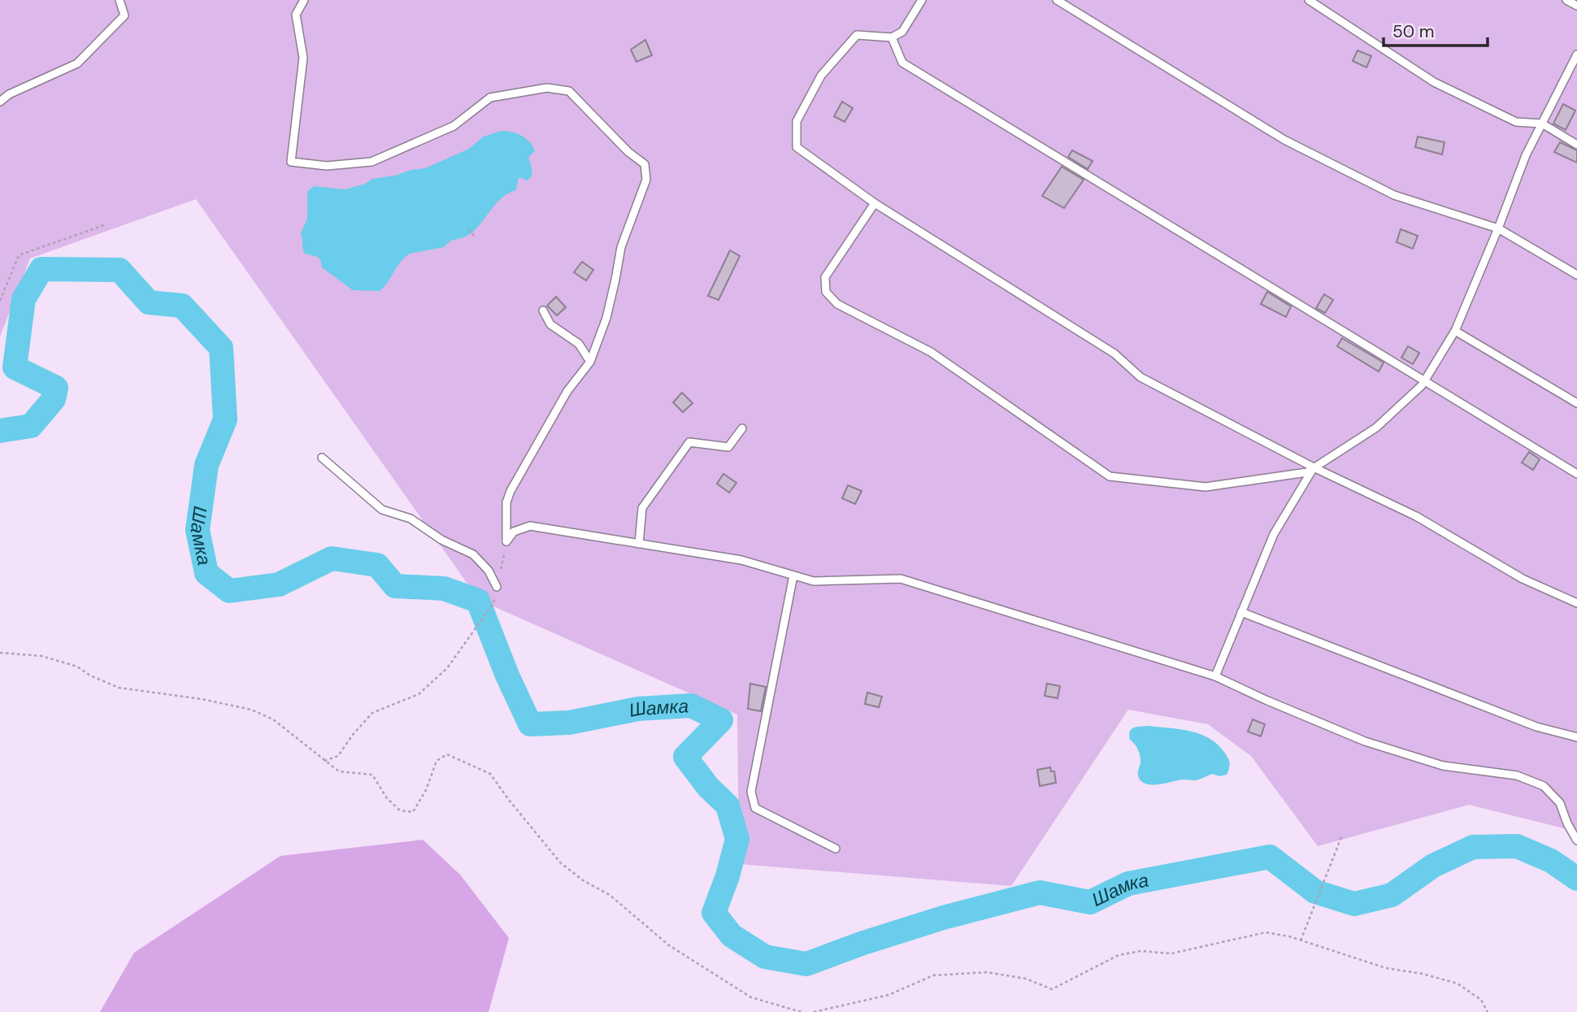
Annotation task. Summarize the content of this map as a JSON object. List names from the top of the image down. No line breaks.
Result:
{"water":["Шамка"],"scale_bar":"50 m"}
